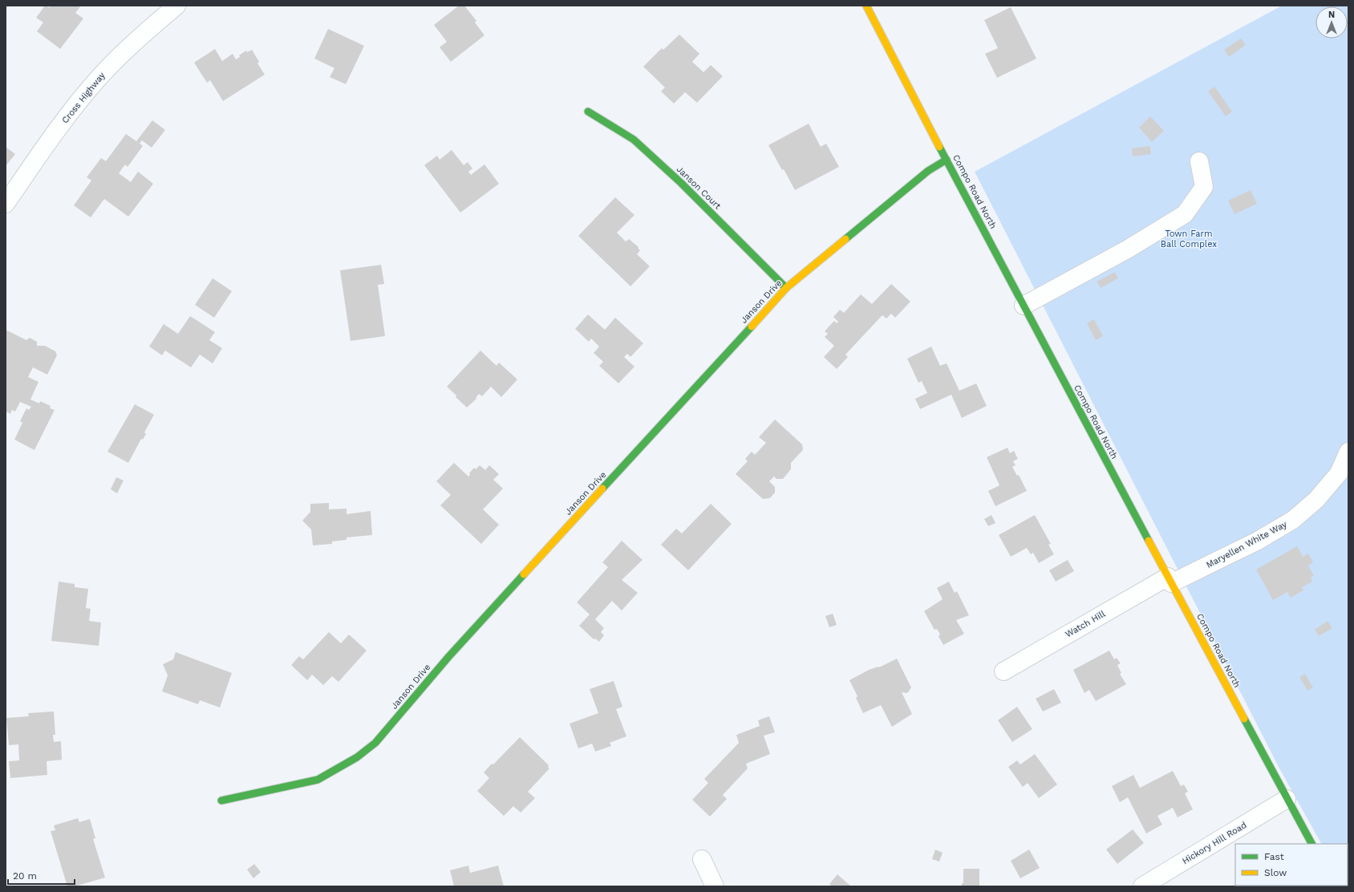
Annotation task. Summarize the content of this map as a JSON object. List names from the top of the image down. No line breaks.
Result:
{"streets":{"street":["Cross Highway","Janson Court","Compo Road North","Janson Drive","Maryellen White Way","Watch Hill","Hickory Hill Road"]},"crossings":[["Janson Court","Janson Drive"],["Compo Road North","Janson Drive"],["Compo Road North","Maryellen White Way"],["Compo Road North","Watch Hill"],["Compo Road North","Hickory Hill Road"],["Maryellen White Way","Watch Hill"]],"parks":["Town Farm Ball Complex"],"legend":["Fast","Slow"],"scale_bar":"20 m","north":"top"}
